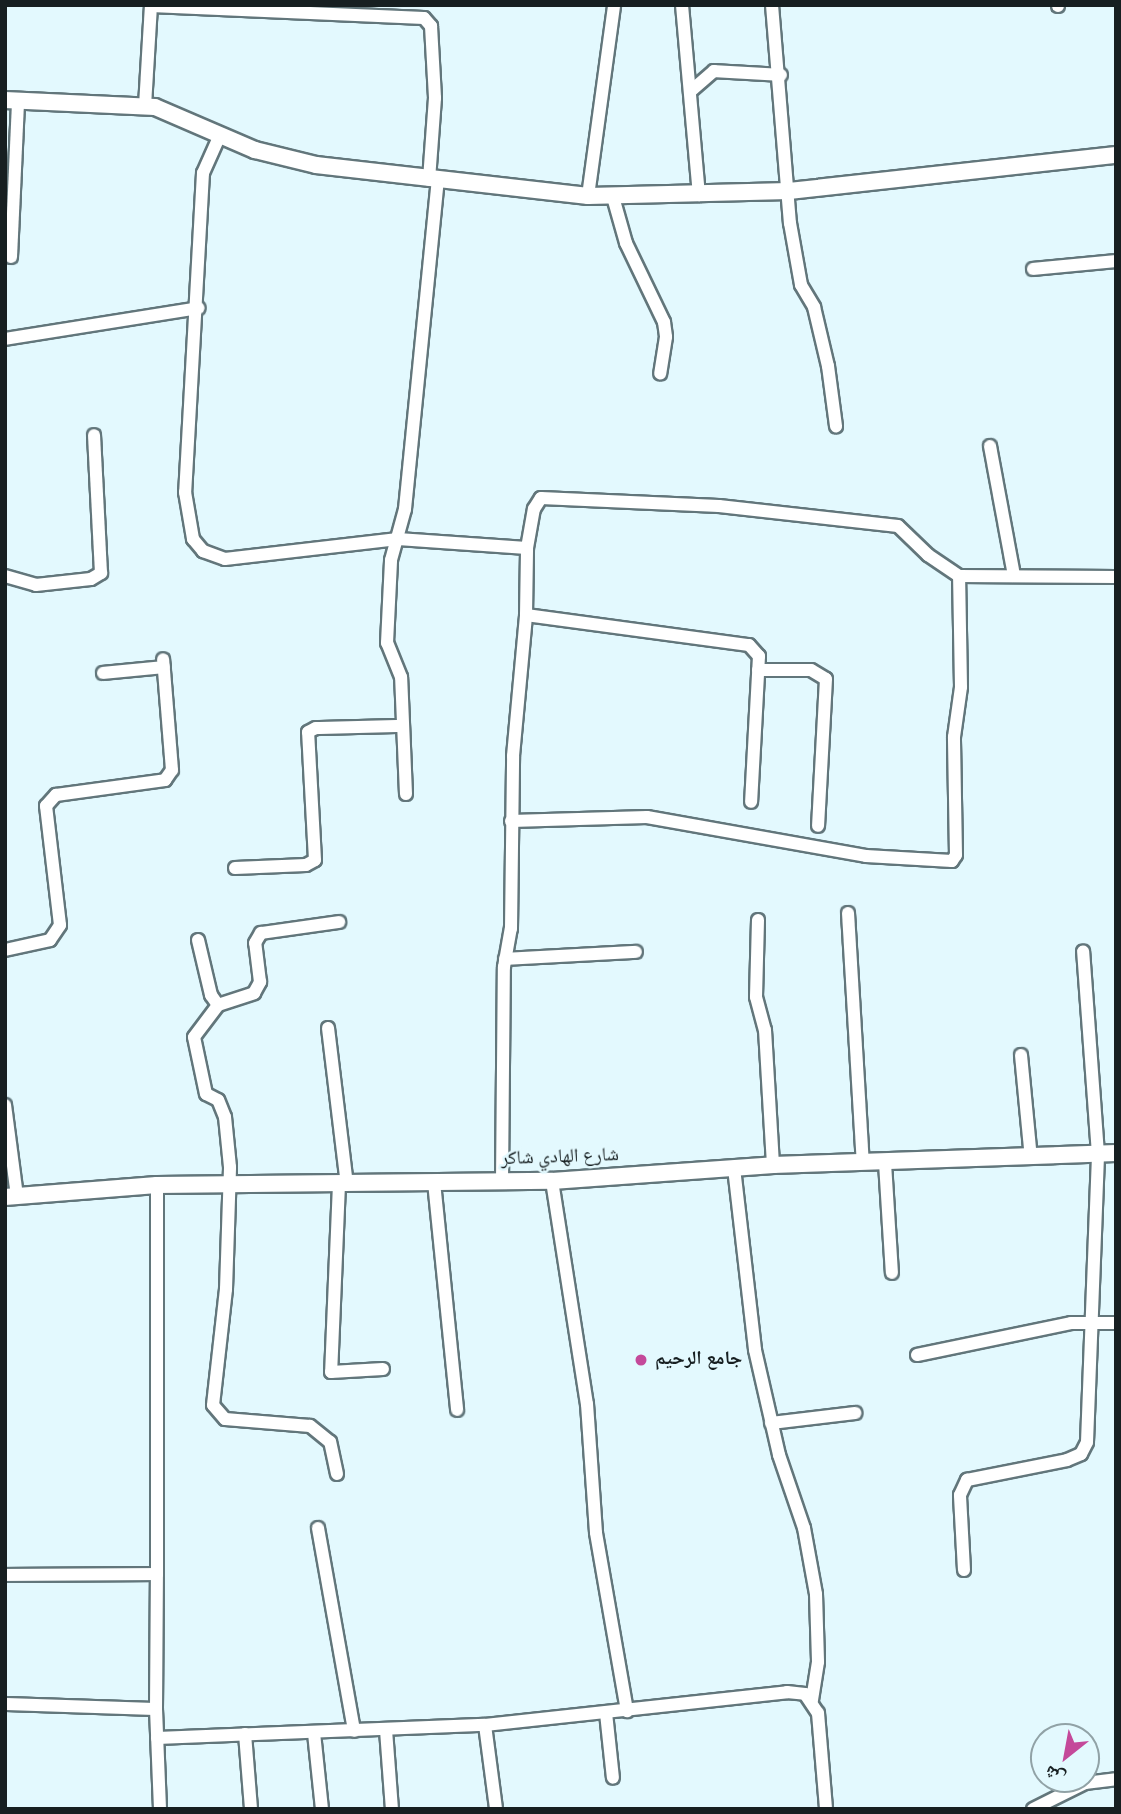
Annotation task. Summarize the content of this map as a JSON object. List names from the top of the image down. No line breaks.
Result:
{"streets":{"street":["شارع الهادي شاكر"]},"places":["جامع الرحيم"],"north":"bottom left"}
